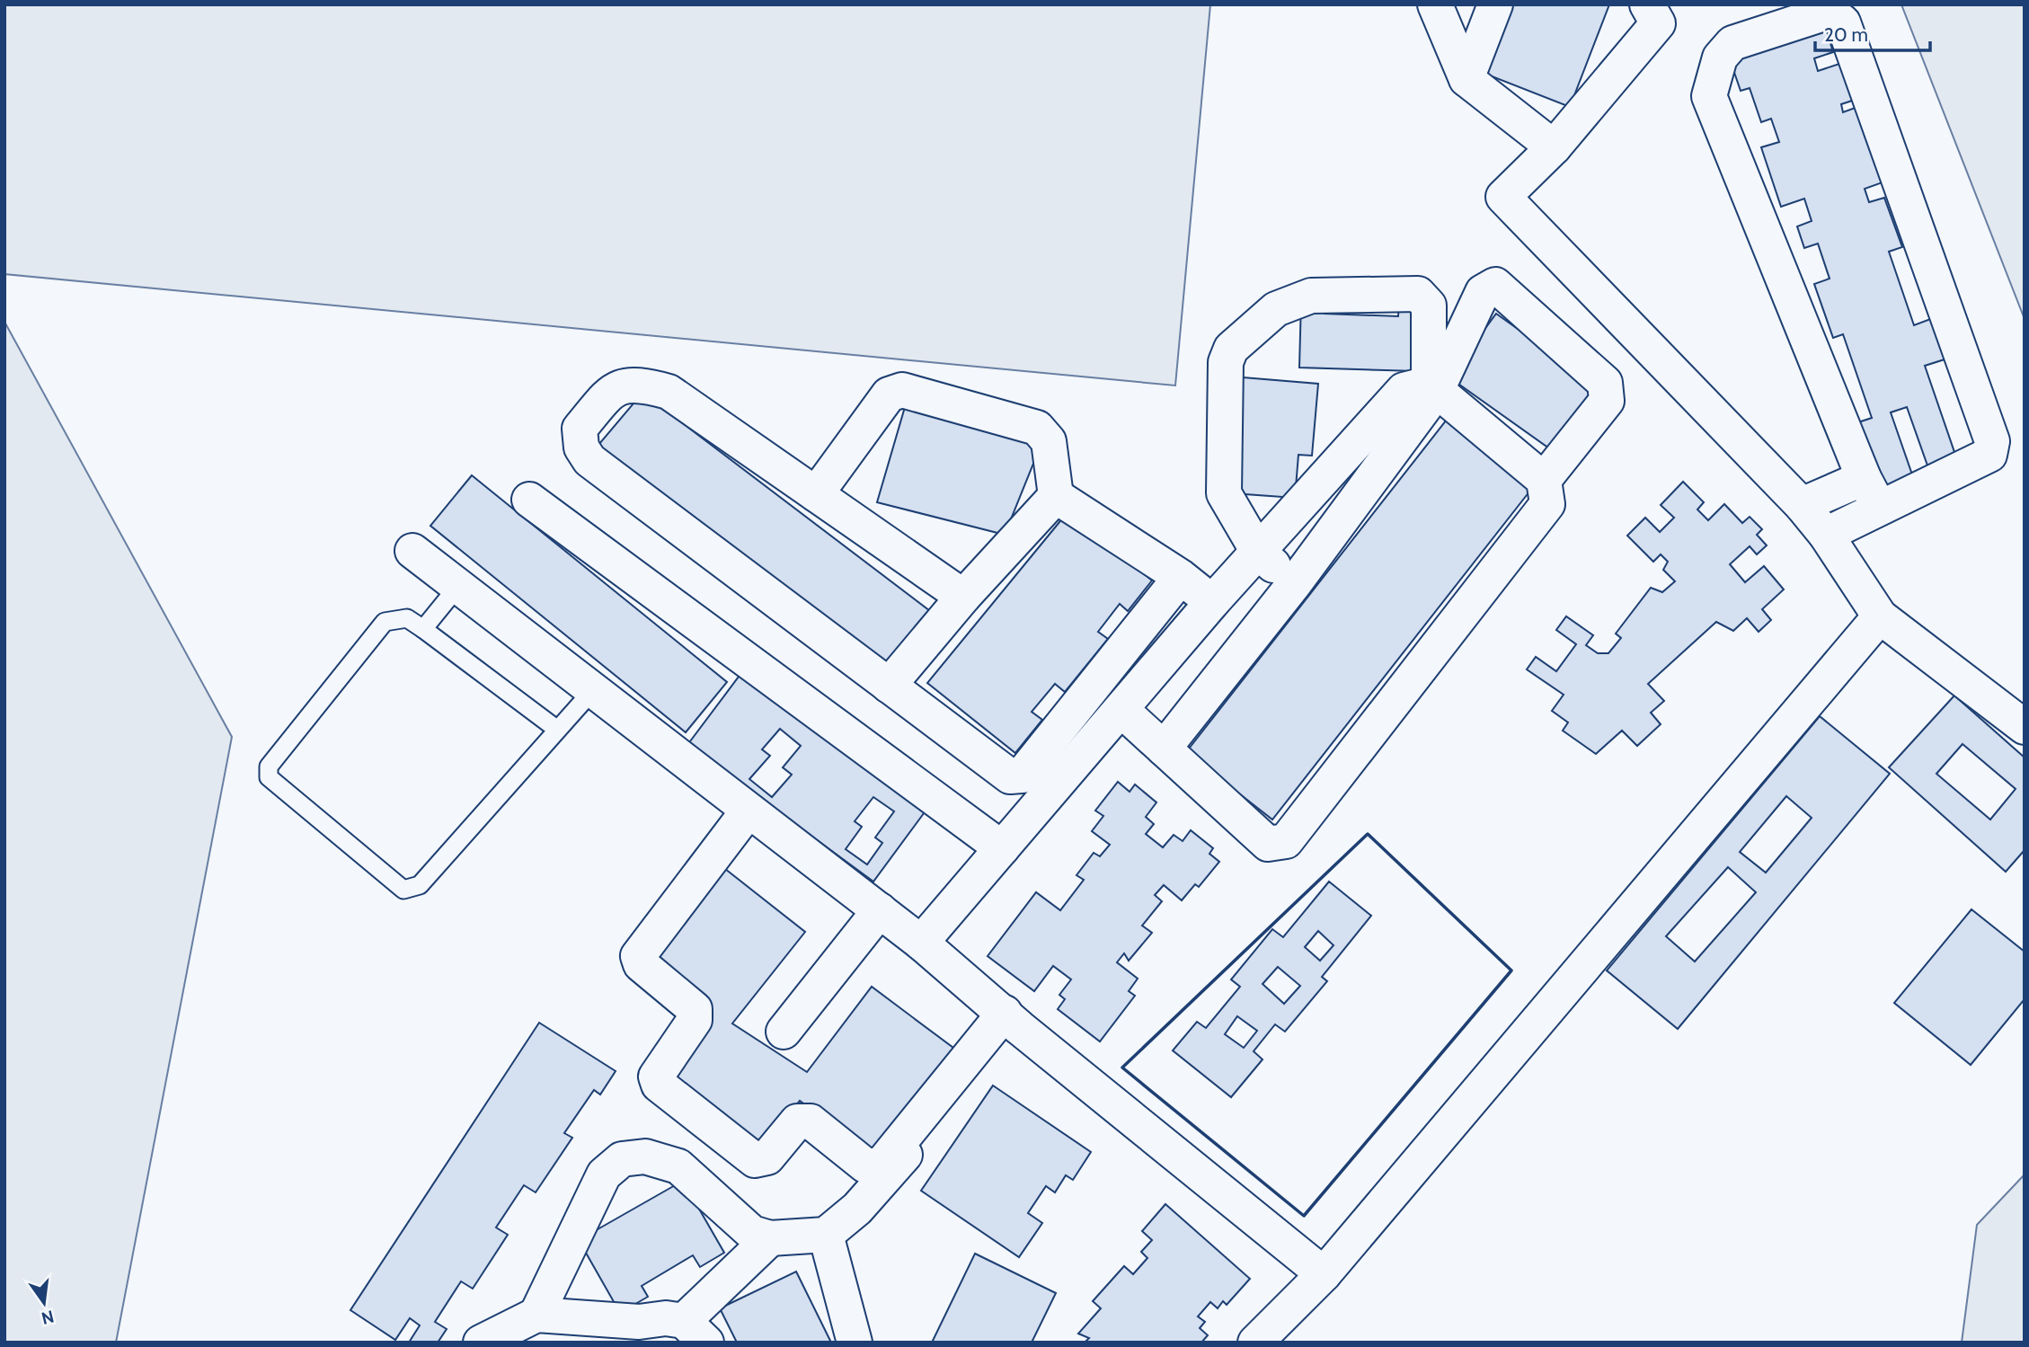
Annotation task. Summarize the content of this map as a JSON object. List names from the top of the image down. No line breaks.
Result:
{"scale_bar":"20 m","north":"bottom"}
